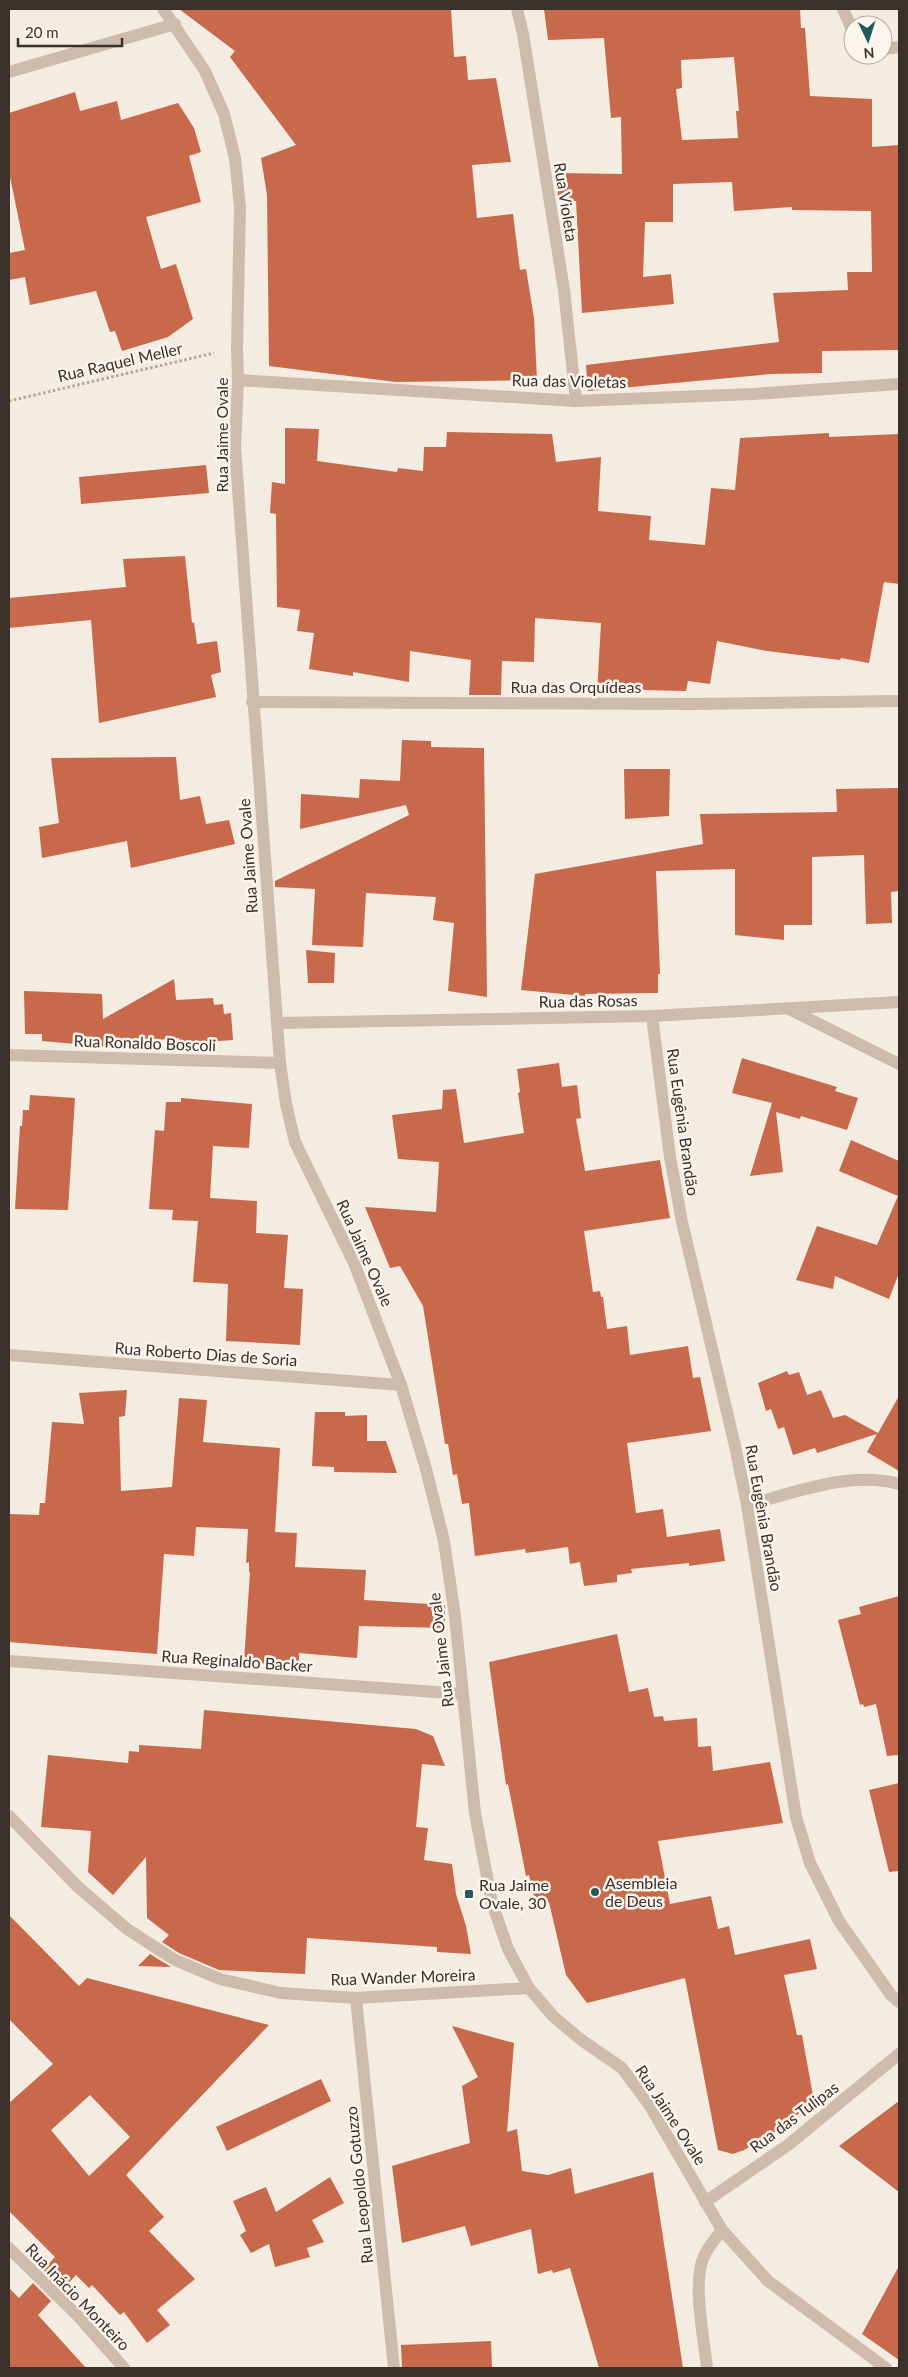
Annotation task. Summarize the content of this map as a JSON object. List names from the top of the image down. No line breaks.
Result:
{"streets":{"street":["Rua Violeta","Rua das Violetas","Rua Jaime Ovale","Rua das Orquídeas","Rua das Rosas","Rua Ronaldo Boscoli","Rua Eugênia Brandão","Rua Roberto Dias de Soria","Rua Reginaldo Backer","Rua Wander Moreira","Rua das Tulipas","Rua Leopoldo Gotuzzo","Rua Inácio Monteiro"],"path":["Rua Raquel Meller"]},"crossings":[["Rua Violeta","Rua das Violetas"],["Rua Raquel Meller","Rua Jaime Ovale"],["Rua das Violetas","Rua Jaime Ovale"],["Rua Jaime Ovale","Rua das Orquídeas"],["Rua Jaime Ovale","Rua das Rosas"],["Rua Jaime Ovale","Rua Ronaldo Boscoli"],["Rua Jaime Ovale","Rua Roberto Dias de Soria"],["Rua Jaime Ovale","Rua Reginaldo Backer"],["Rua Jaime Ovale","Rua Wander Moreira"],["Rua Jaime Ovale","Rua das Tulipas"],["Rua das Rosas","Rua Eugênia Brandão"],["Rua Wander Moreira","Rua Leopoldo Gotuzzo"]],"places":{"other":["Asembleia de Deus"],"transit":["Rua Jaime Ovale, 30"]},"scale_bar":"20 m","north":"bottom"}
